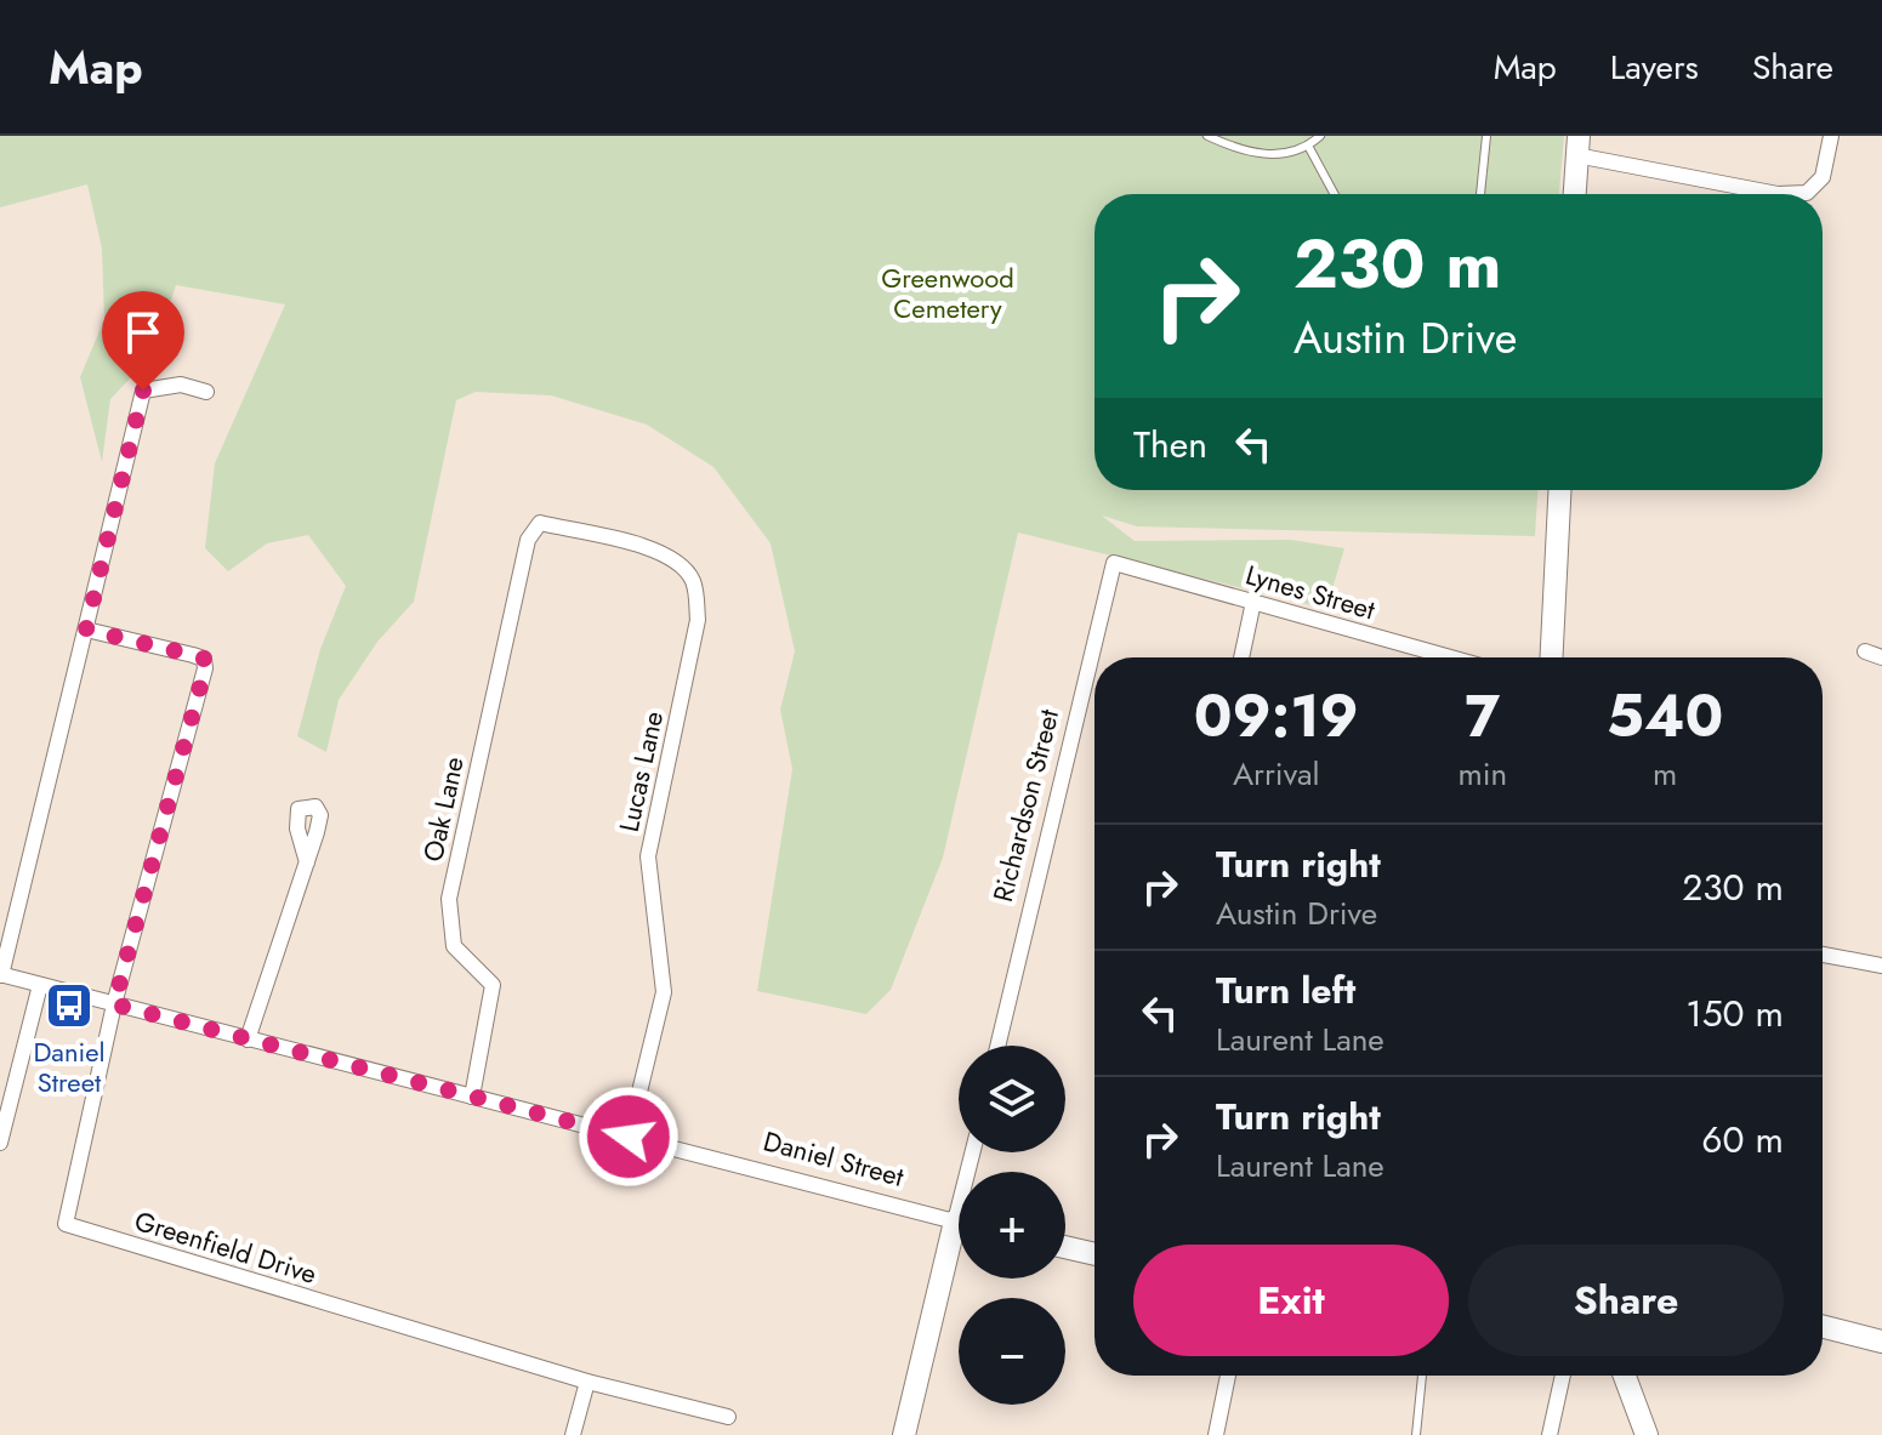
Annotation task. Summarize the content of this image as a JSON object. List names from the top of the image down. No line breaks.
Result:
{"streets":{"street":["Lynes Street","Lucas Lane","Richardson Street","Oak Lane","Daniel Street","Greenfield Drive"]},"crossings":[["Lynes Street","Richardson Street"],["Lucas Lane","Oak Lane"],["Lucas Lane","Daniel Street"],["Oak Lane","Daniel Street"],["Daniel Street","Greenfield Drive"]],"parks":["Greenwood Cemetery"],"places":{"bus stop":["Daniel Street"]},"page":{"header":"Map","nav":["Map","Layers","Share"],"turn":["230 m","Austin Drive"],"then":"Then","eta":["09:19","Arrival","7","min","540","m"],"list":[{"name":"Turn right","note":"Austin Drive","value":"230 m"},{"name":"Turn left","note":"Laurent Lane","value":"150 m"},{"name":"Turn right","note":"Laurent Lane","value":"60 m"}],"map_buttons":["+","−"],"buttons":["Exit","Share"]}}
